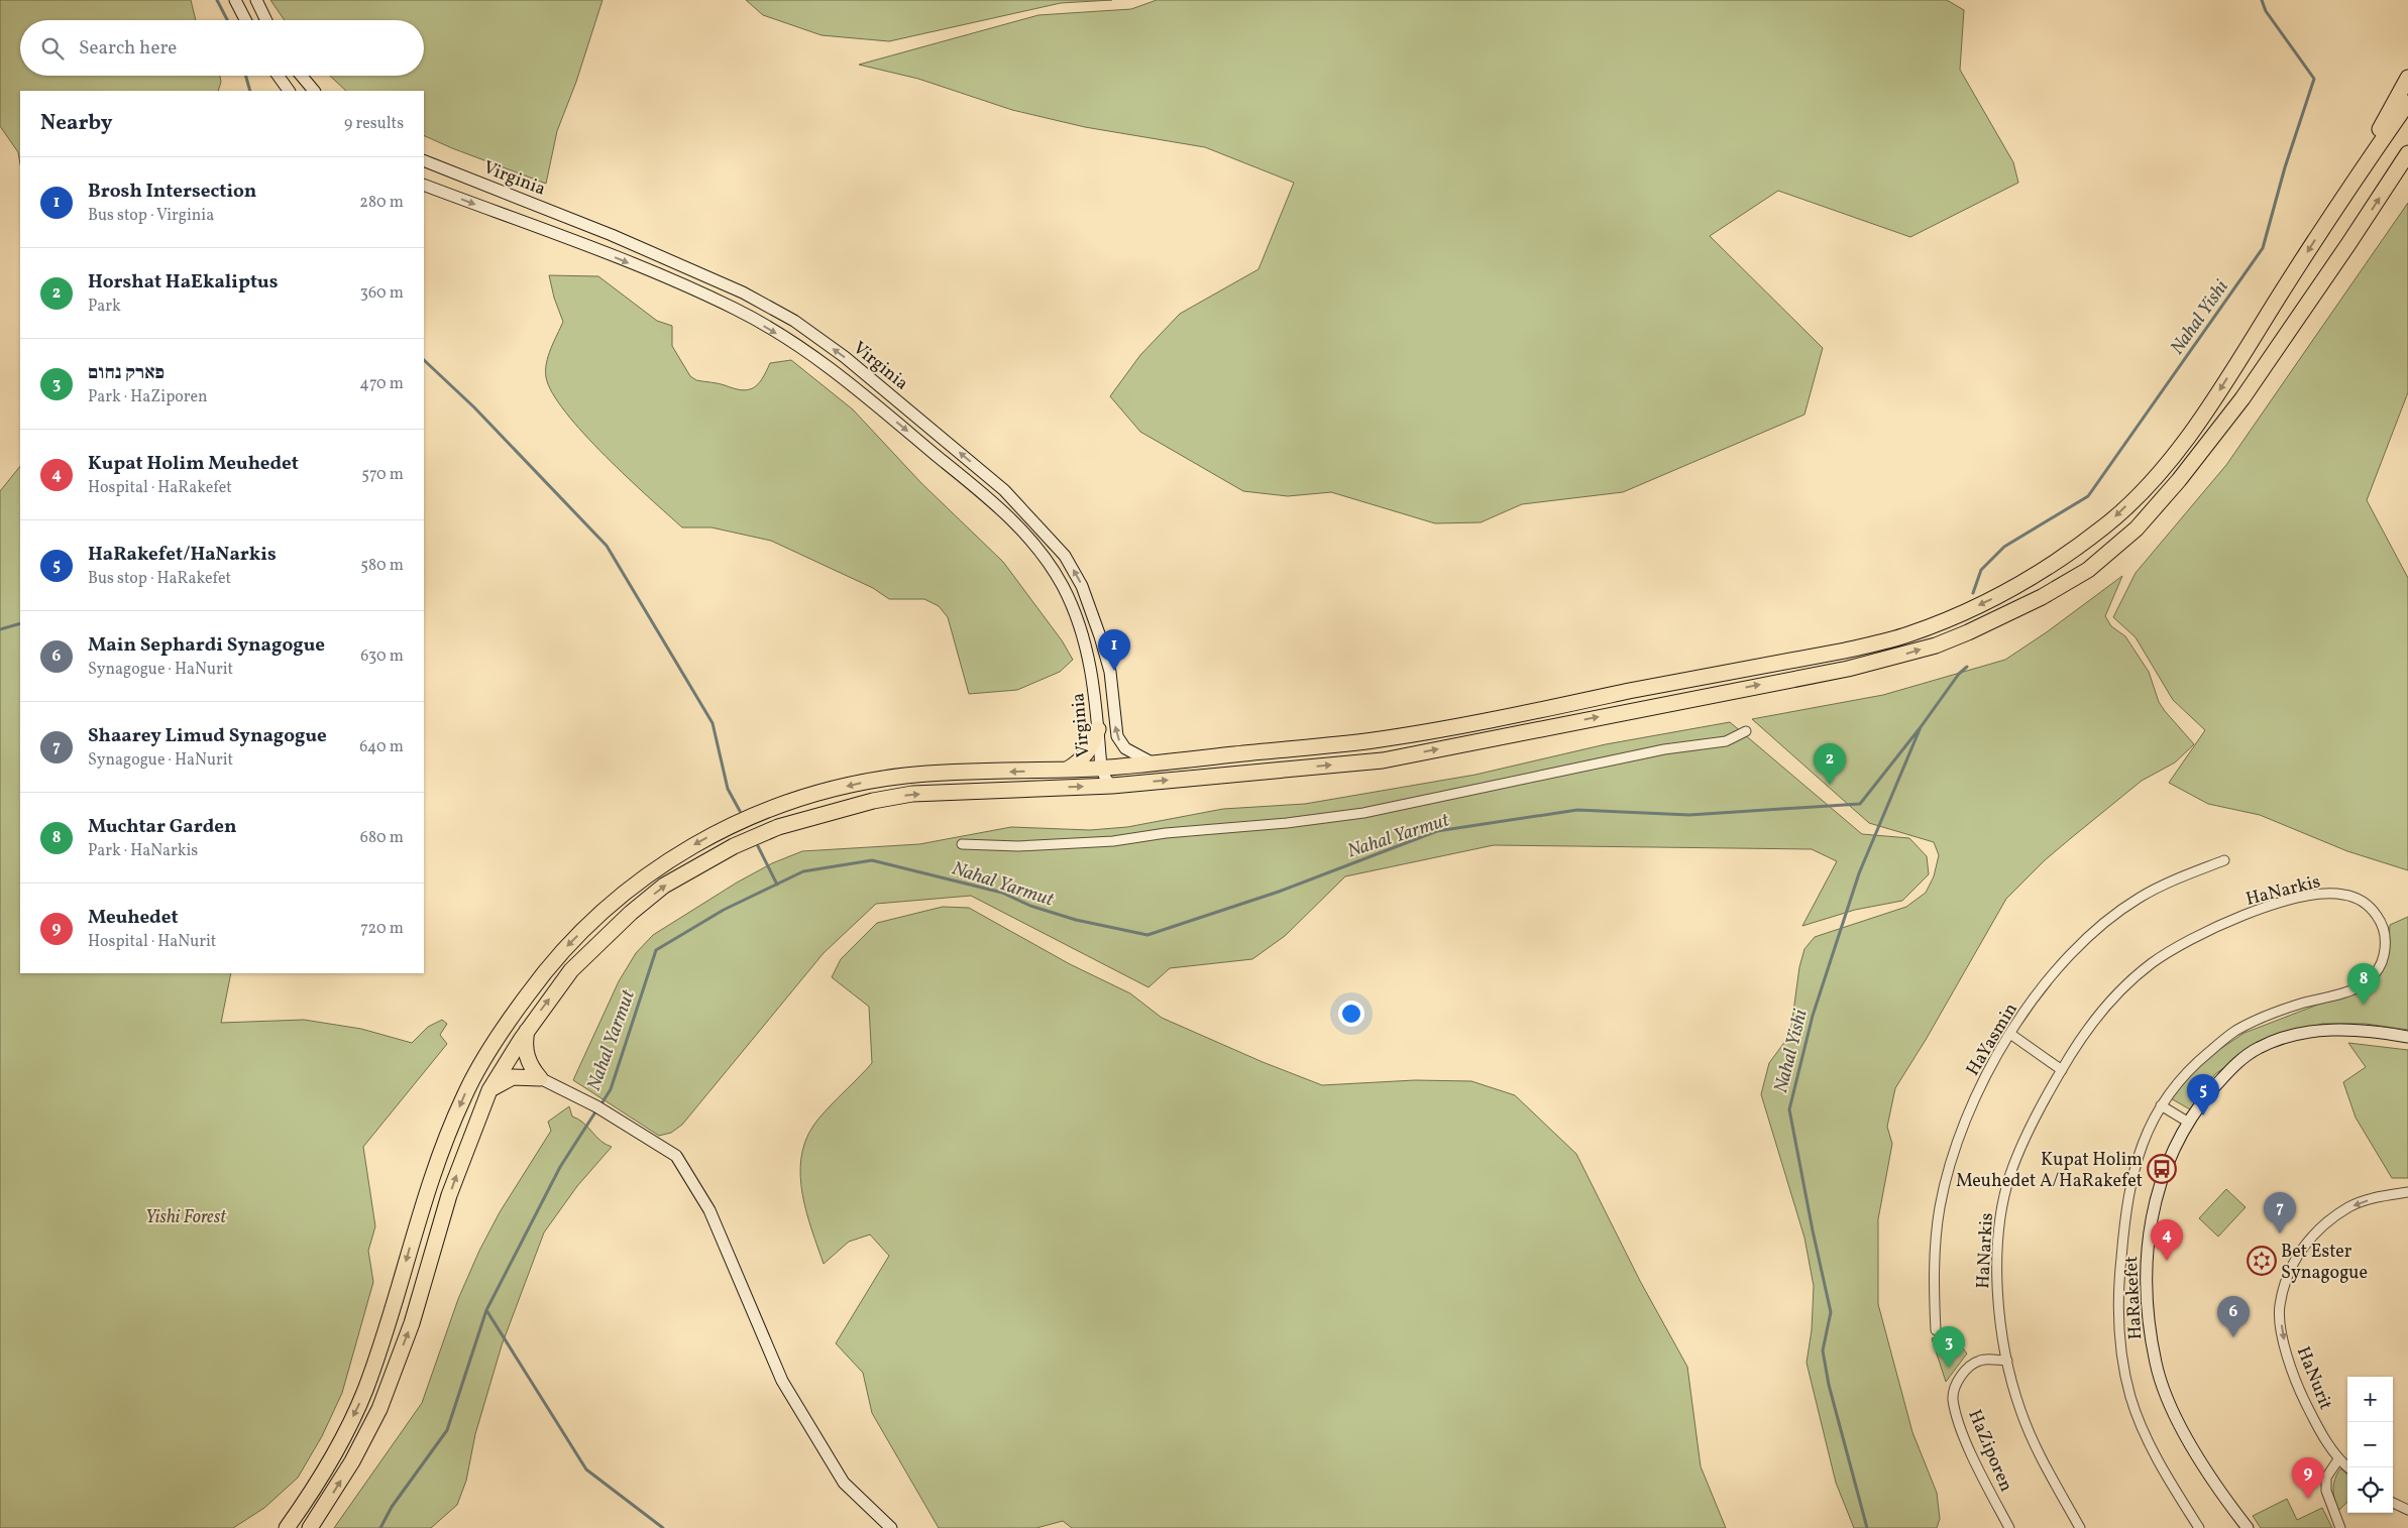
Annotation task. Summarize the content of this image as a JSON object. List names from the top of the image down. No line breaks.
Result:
{"streets":{"street":["Virginia","HaNarkis","HaYasmin","HaRakefet","HaNurit","HaZiporen"]},"crossings":[["HaNarkis","HaZiporen"]],"water":["Nahal Yishi","Nahal Yarmut"],"parks":["Yishi Forest"],"places":{"bus stop":["Kupat Holim Meuhedet A/HaRakefet"],"synagogue":["Bet Ester Synagogue"]},"page":{"search":"Search here","heading":["Nearby","9 results"],"list":[{"mark":"1","name":"Brosh Intersection","note":"Bus stop · Virginia","value":"280 m"},{"mark":"2","name":"Horshat HaEkaliptus","note":"Park","value":"360 m"},{"mark":"3","name":"פארק נחום","note":"Park · HaZiporen","value":"470 m"},{"mark":"4","name":"Kupat Holim Meuhedet","note":"Hospital · HaRakefet","value":"570 m"},{"mark":"5","name":"HaRakefet/HaNarkis","note":"Bus stop · HaRakefet","value":"580 m"},{"mark":"6","name":"Main Sephardi Synagogue","note":"Synagogue · HaNurit","value":"630 m"},{"mark":"7","name":"Shaarey Limud Synagogue","note":"Synagogue · HaNurit","value":"640 m"},{"mark":"8","name":"Muchtar Garden","note":"Park · HaNarkis","value":"680 m"},{"mark":"9","name":"Meuhedet","note":"Hospital · HaNurit","value":"720 m"}],"pins":["1","2","8","5","7","4","6","3","9"],"map_buttons":["+","−"]}}
